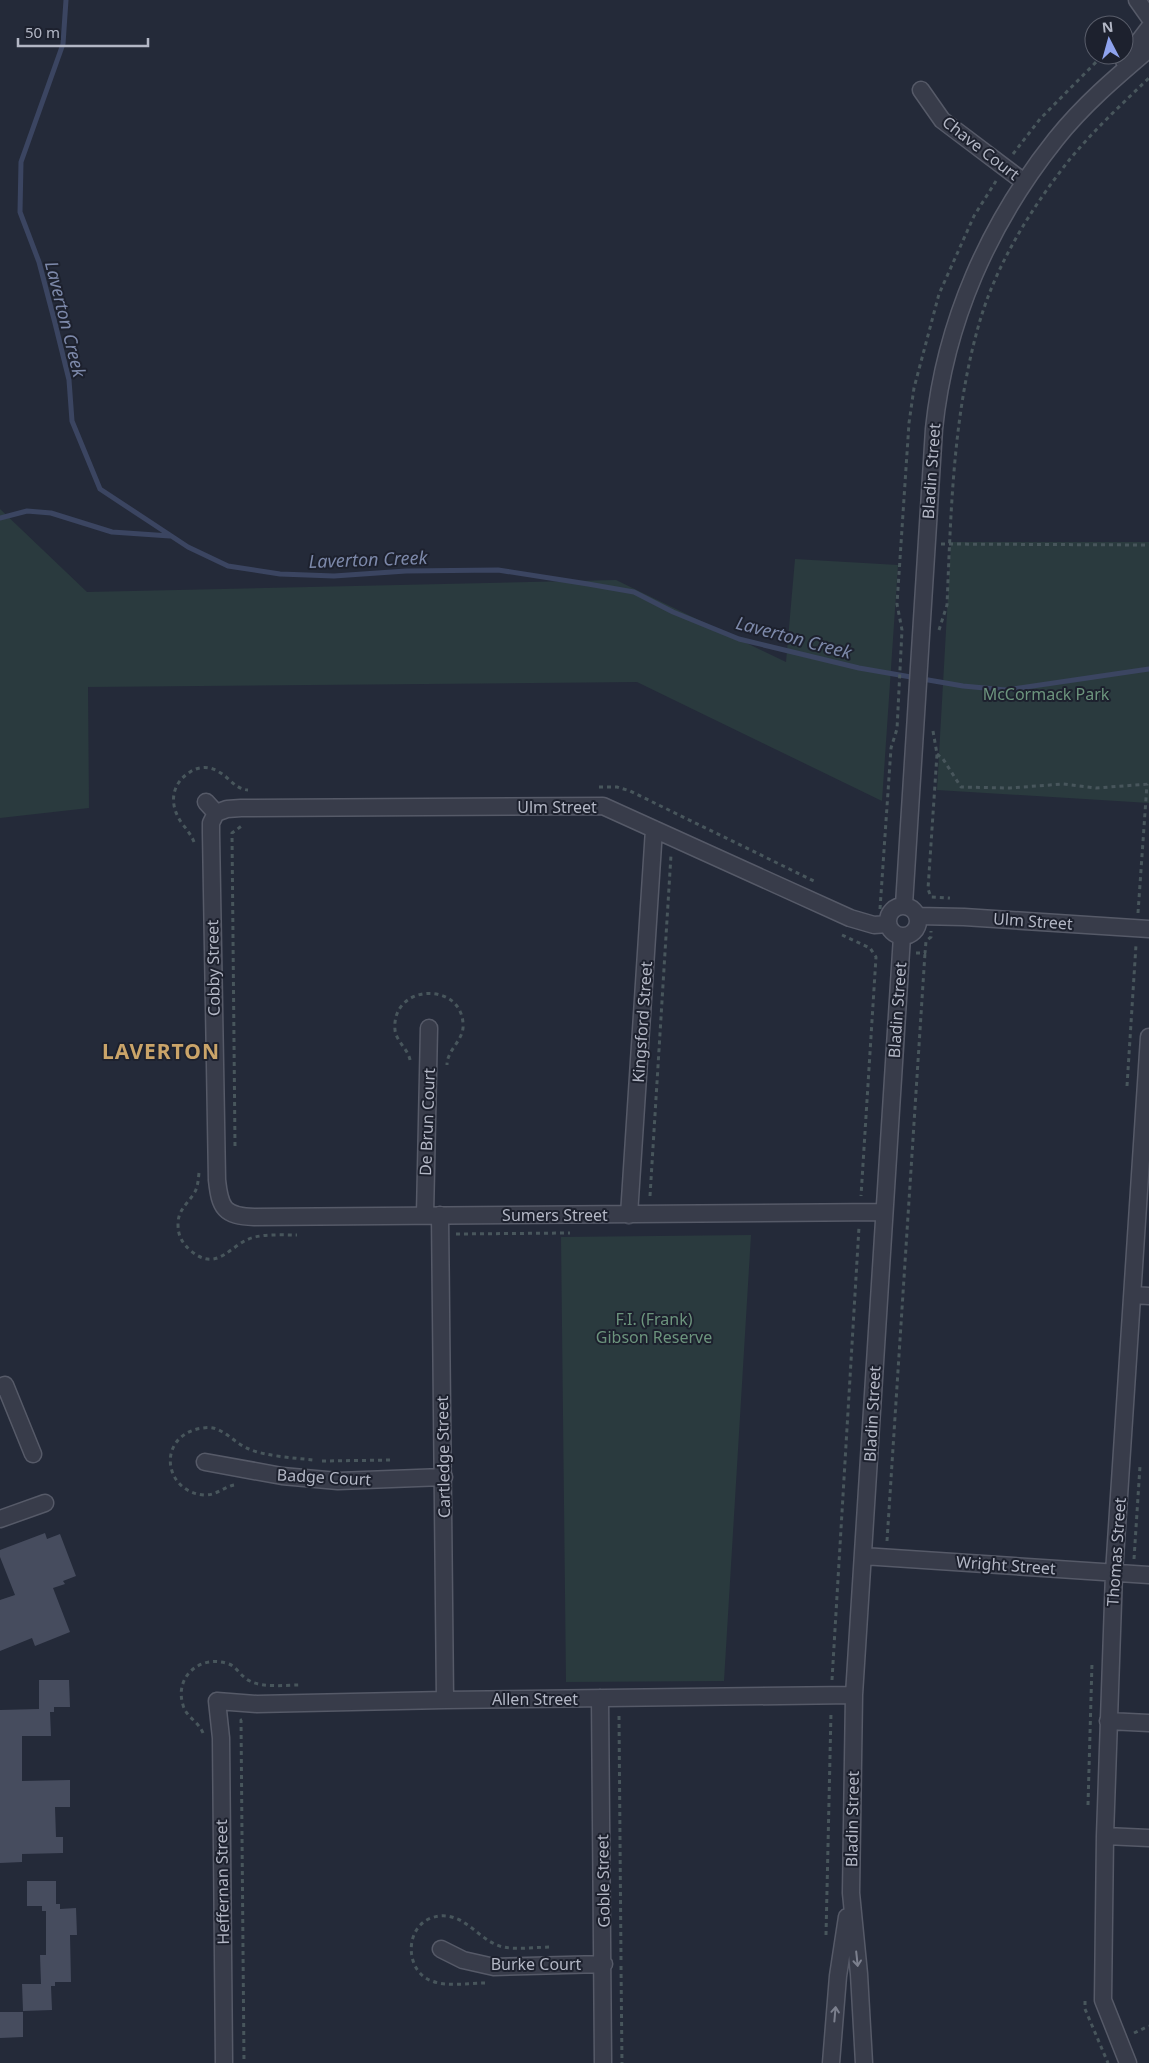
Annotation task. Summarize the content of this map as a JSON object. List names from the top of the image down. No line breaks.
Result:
{"streets":{"street":["Chave Court","Bladin Street","Ulm Street","Cobby Street","Kingsford Street","De Brun Court","Sumers Street","Cartledge Street","Badge Court","Thomas Street","Wright Street","Allen Street","Goble Street","Heffernan Street","Burke Court"]},"crossings":[["Chave Court","Bladin Street"],["Bladin Street","Ulm Street"],["Bladin Street","Sumers Street"],["Bladin Street","Wright Street"],["Bladin Street","Allen Street"],["Ulm Street","Cobby Street"],["Ulm Street","Kingsford Street"],["Cobby Street","Sumers Street"],["Kingsford Street","Sumers Street"],["De Brun Court","Sumers Street"],["De Brun Court","Cartledge Street"],["Sumers Street","Cartledge Street"],["Cartledge Street","Badge Court"],["Cartledge Street","Allen Street"],["Thomas Street","Wright Street"],["Allen Street","Goble Street"],["Allen Street","Heffernan Street"],["Goble Street","Burke Court"]],"districts":["LAVERTON"],"water":["Laverton Creek"],"parks":["McCormack Park","F.I. (Frank) Gibson Reserve"],"scale_bar":"50 m","north":"top"}
